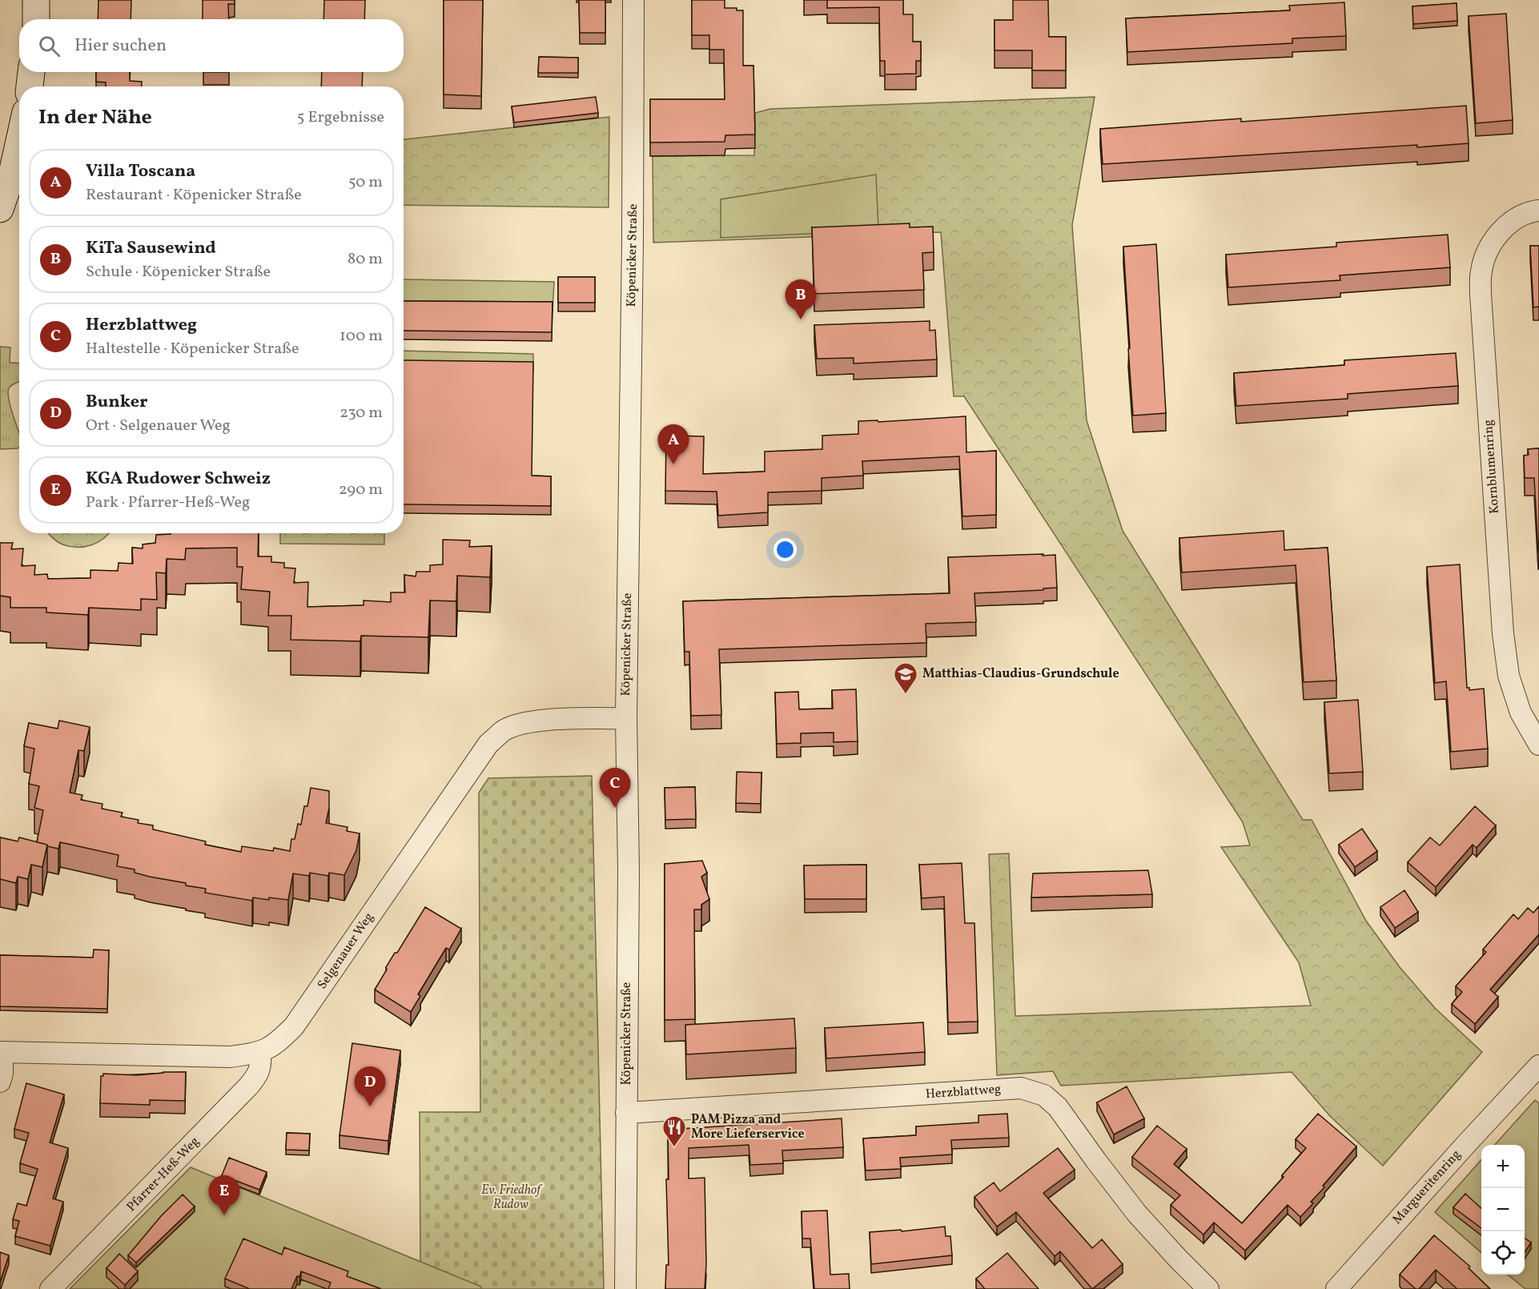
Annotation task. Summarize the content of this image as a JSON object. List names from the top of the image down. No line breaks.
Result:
{"streets":{"street":["Köpenicker Straße","Kornblumenring","Selgenauer Weg","Herzblattweg","Pfarrer-Heß-Weg","Margueritenring"]},"crossings":[["Köpenicker Straße","Selgenauer Weg"],["Köpenicker Straße","Herzblattweg"],["Selgenauer Weg","Pfarrer-Heß-Weg"]],"parks":["Ev. Friedhof Rudow"],"places":{"school or university":["Matthias-Claudius-Grundschule"],"restaurant":["PAM Pizza and More Lieferservice"]},"page":{"search":"Hier suchen","heading":["In der Nähe","5 Ergebnisse"],"list":[{"mark":"A","name":"Villa Toscana","note":"Restaurant · Köpenicker Straße","value":"50 m"},{"mark":"B","name":"KiTa Sausewind","note":"Schule · Köpenicker Straße","value":"80 m"},{"mark":"C","name":"Herzblattweg","note":"Haltestelle · Köpenicker Straße","value":"100 m"},{"mark":"D","name":"Bunker","note":"Ort · Selgenauer Weg","value":"230 m"},{"mark":"E","name":"KGA Rudower Schweiz","note":"Park · Pfarrer-Heß-Weg","value":"290 m"}],"pins":["B","A","C","D","E"],"map_buttons":["+","−"]}}
